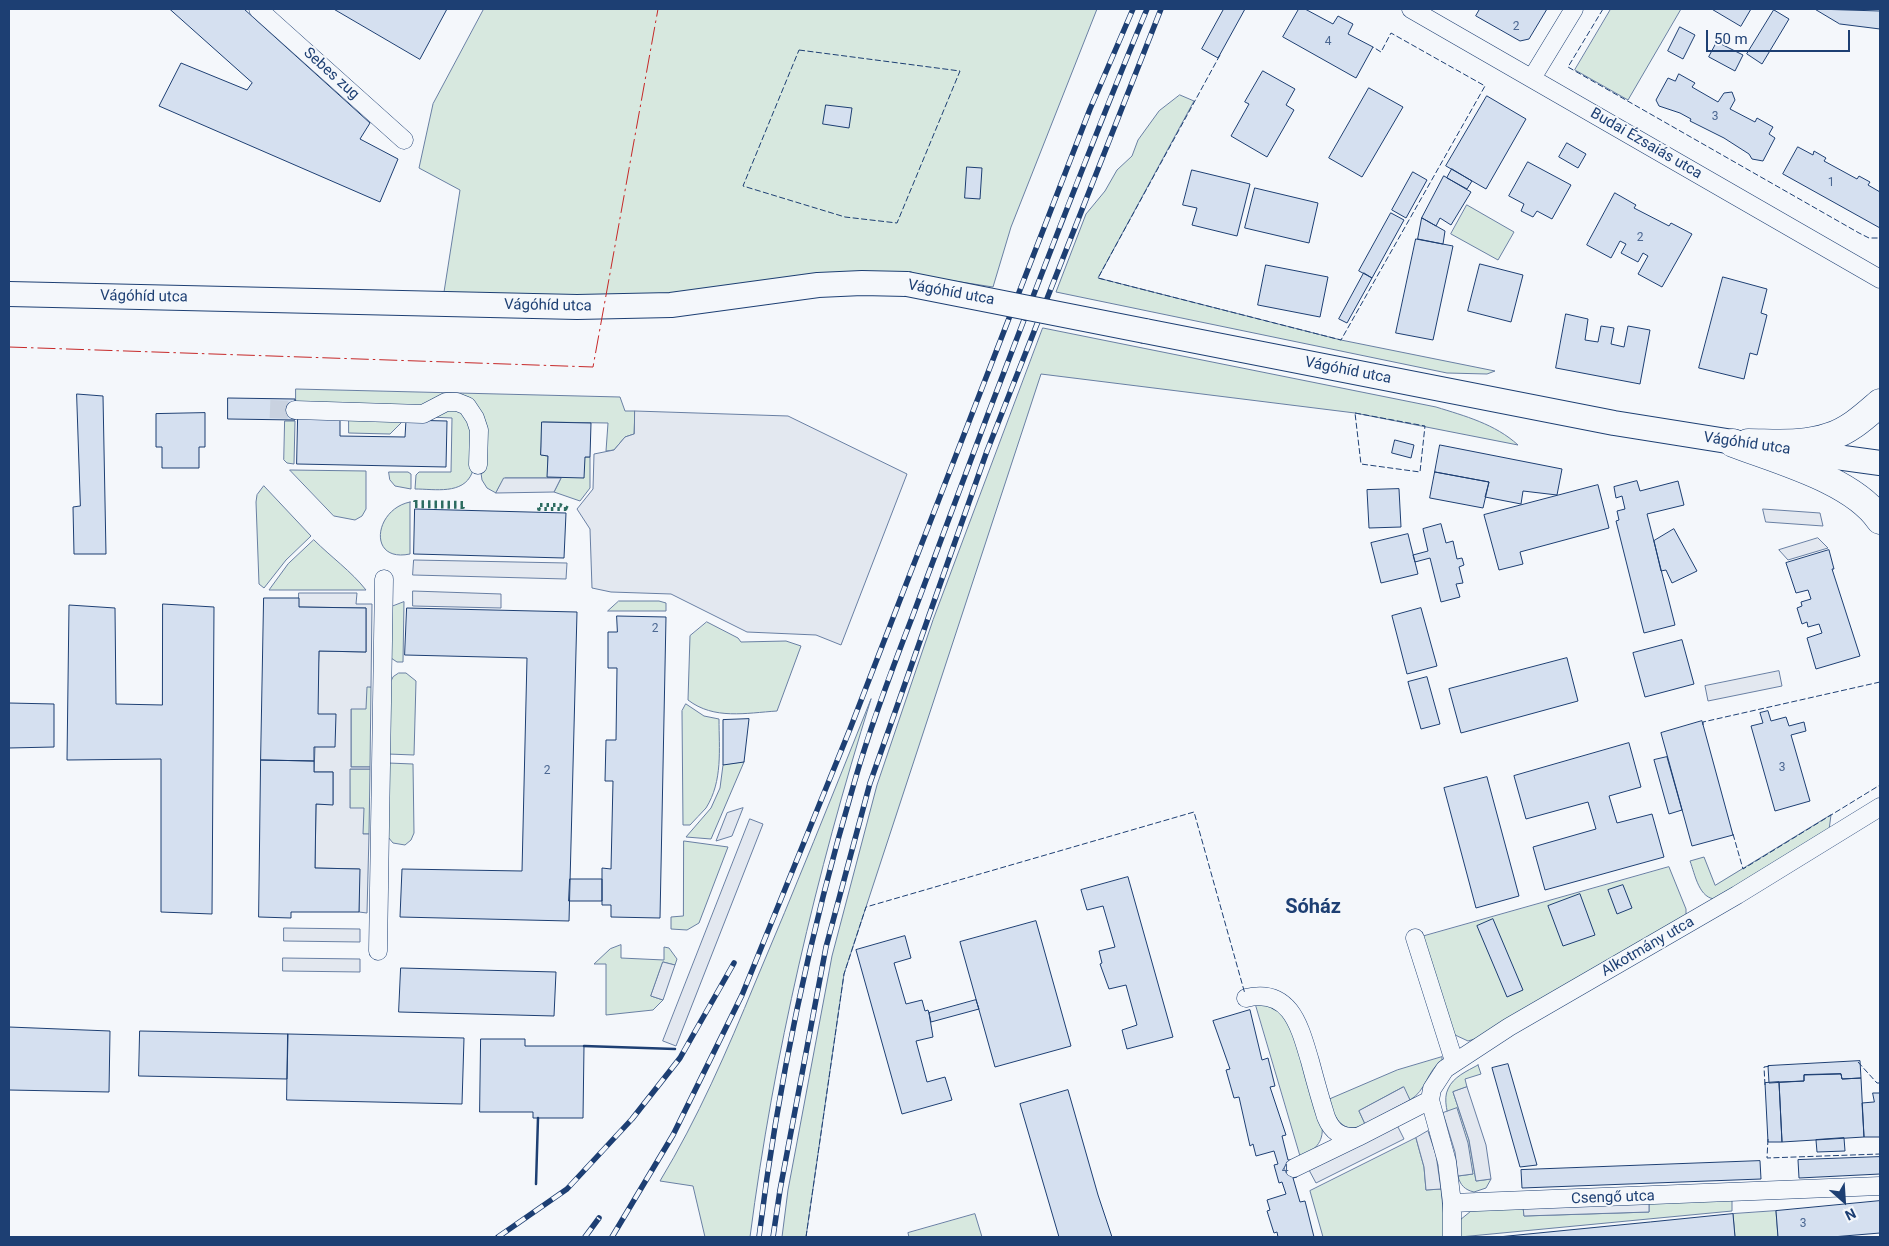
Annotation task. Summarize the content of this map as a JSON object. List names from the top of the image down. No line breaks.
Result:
{"streets":{"main road":["Vágóhíd utca"],"street":["Sebes zug","Budai Ézsaiás utca","Alkotmány utca","Csengő utca"]},"districts":["Sóház"],"house_numbers":["2","4","3","1","2","2","3","2","4","3"],"scale_bar":"50 m","north":"bottom right"}
